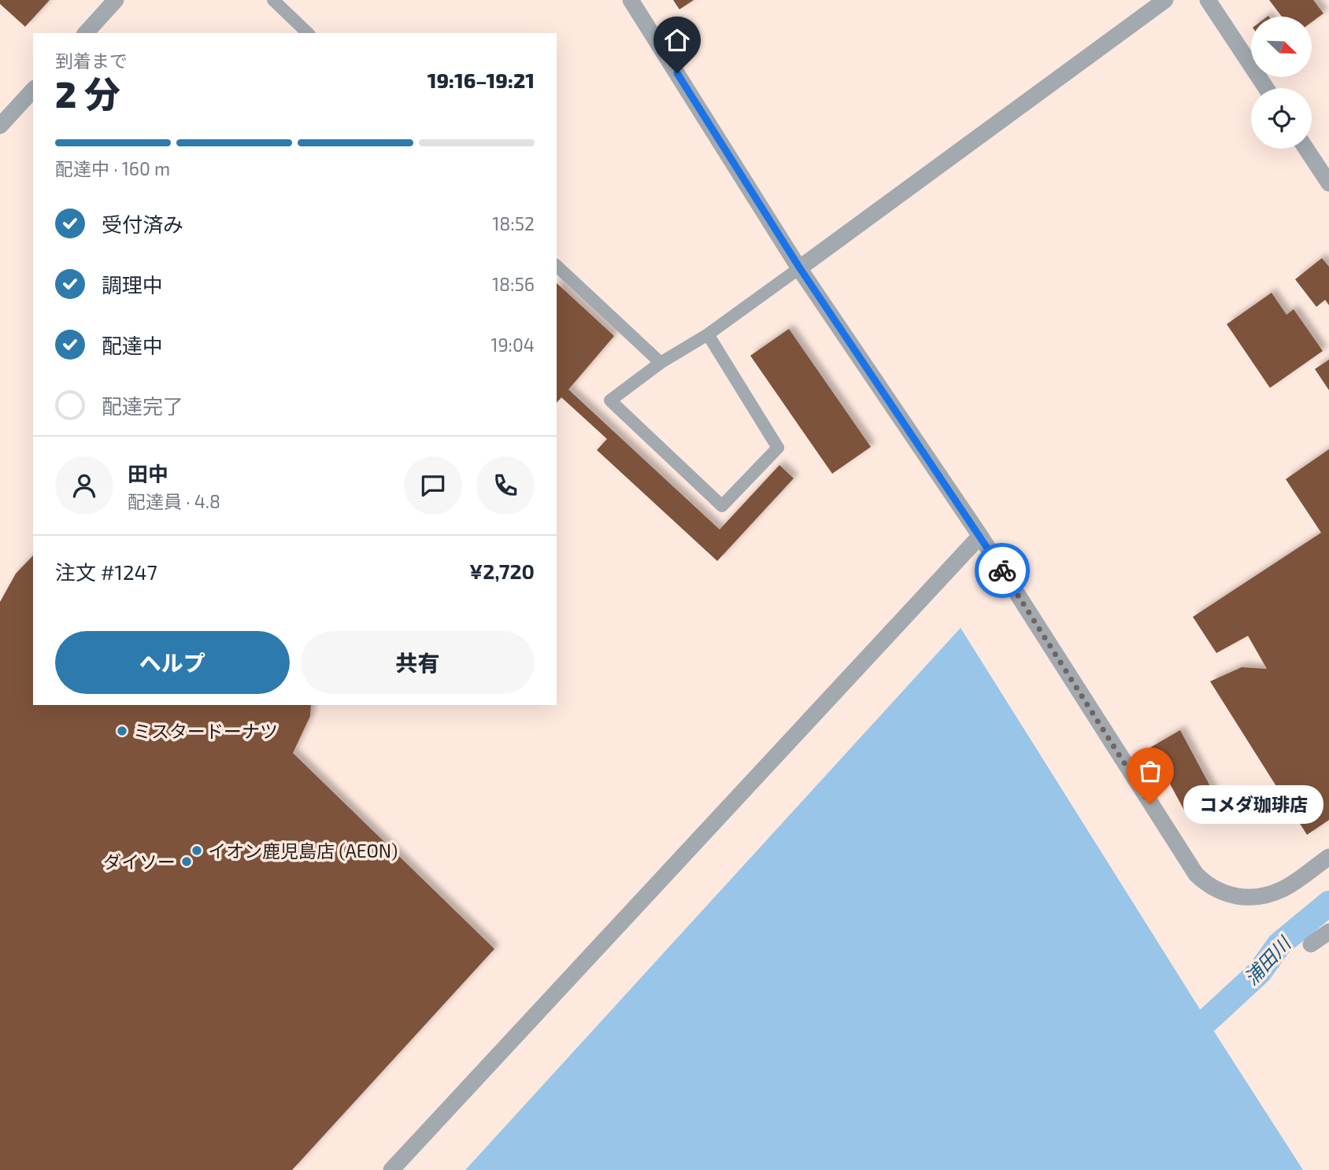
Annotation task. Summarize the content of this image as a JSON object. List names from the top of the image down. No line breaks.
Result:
{"water":["浦田川"],"places":["ミスタードーナツ","コメダ珈琲店","イオン鹿児島店 (AEON)","ダイソー"],"north":"bottom right","page":{"heading":["2 分","到着まで","19:16–19:21"],"panel":["田中","配達員 · 4.8","注文 #1247","¥2,720"],"bar":"配達中 · 160 m","list":[["受付済み","18:52"],["調理中","18:56"],["配達中","19:04"],"配達完了"],"buttons":["ヘルプ","共有"],"bubble":"コメダ珈琲店"}}
